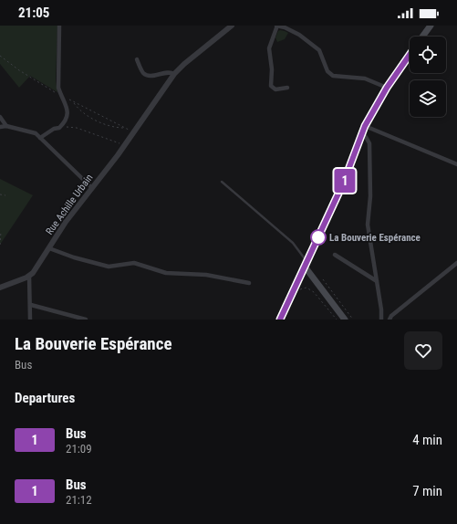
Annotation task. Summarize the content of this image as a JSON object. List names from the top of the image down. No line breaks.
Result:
{"streets":{"street":["Rue Achille Urbain"]},"places":["La Bouverie Espérance"],"lines":["bus line 1"],"page":{"status":"21:05","on_map":"1","heading":[["La Bouverie Espérance","Bus"],"Departures"],"list":[{"mark":"1","name":"Bus","note":"21:09","value":"4 min"},{"mark":"1","name":"Bus","note":"21:12","value":"7 min"}]}}
